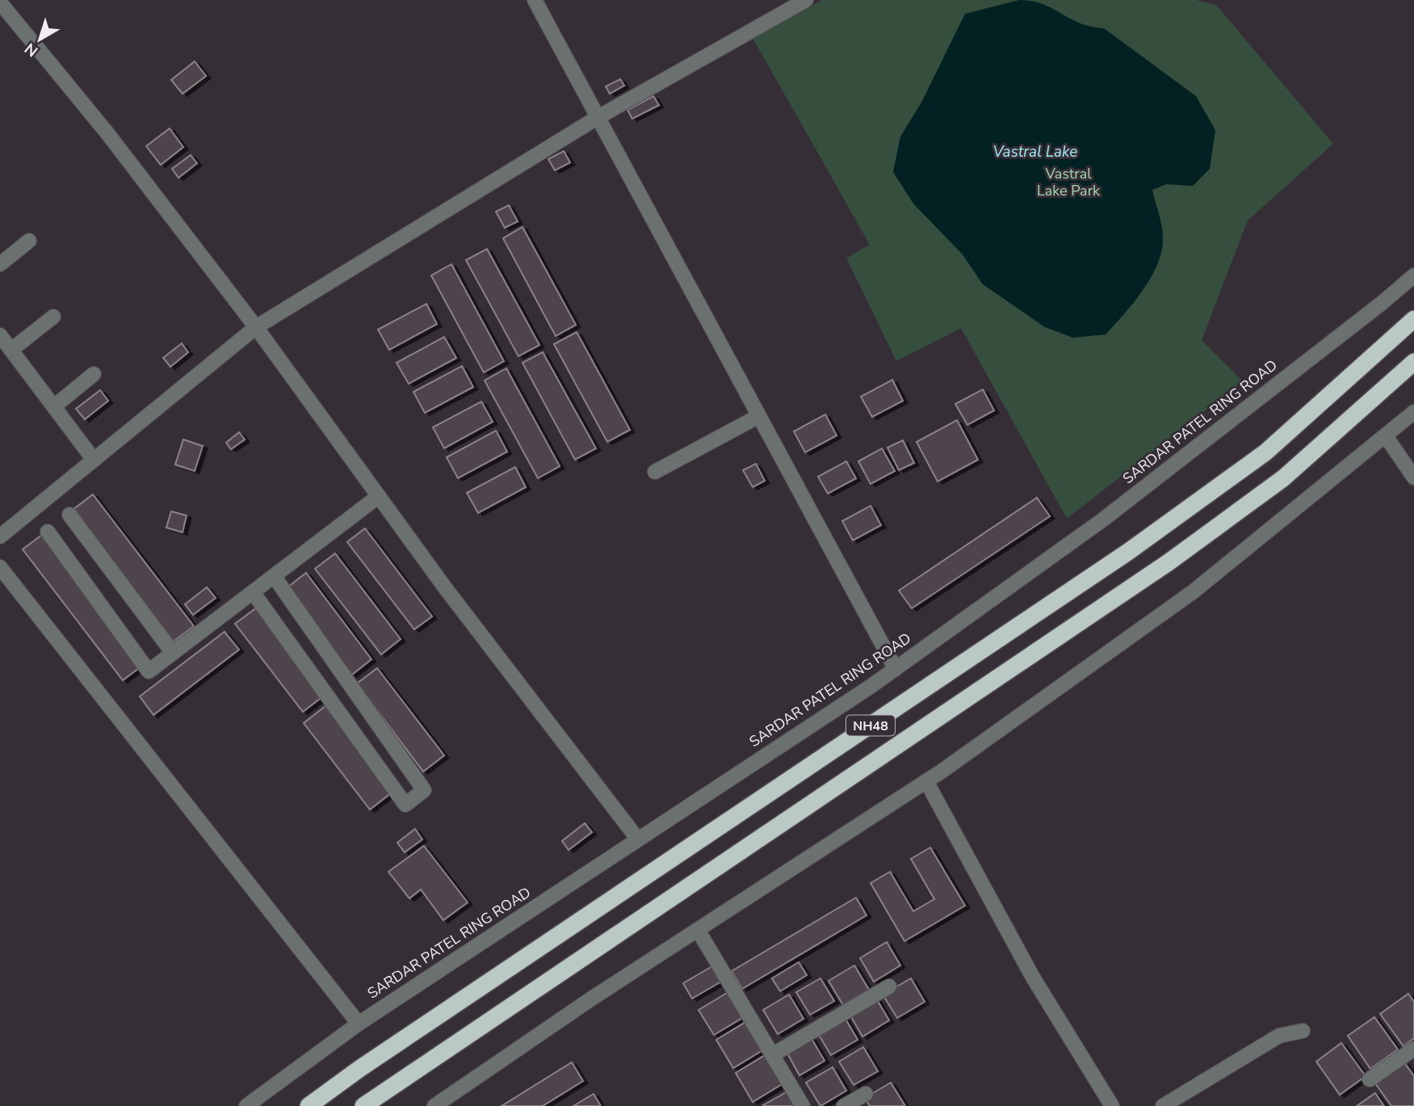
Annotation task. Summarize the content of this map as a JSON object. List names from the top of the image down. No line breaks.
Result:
{"streets":{"highway":["NH48"],"street":["SARDAR PATEL RING ROAD"]},"water":["Vastral Lake"],"parks":["Vastral Lake Park"],"north":"bottom left"}
